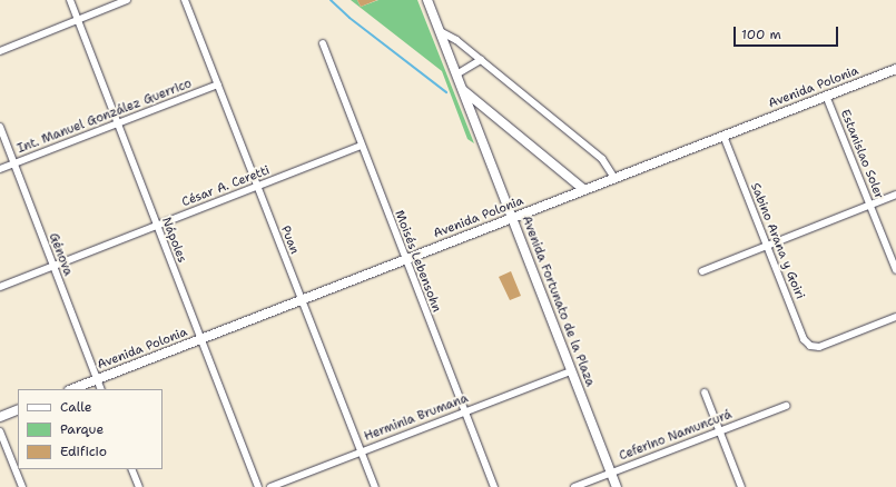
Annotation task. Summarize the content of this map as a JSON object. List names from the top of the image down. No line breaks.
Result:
{"streets":{"main road":["Avenida Polonia","Avenida Fortunato de la Plaza"],"street":["Int. Manuel González Guerrico","Estanislao Soler","César A. Ceretti","Nápoles","Puan","Sabino Arana y Goiri","Génova","Moisés Lebensohn","Herminia Brumana","Ceferino Namuncurá"]},"crossings":[["Avenida Polonia","Estanislao Soler"],["Avenida Polonia","Nápoles"],["Avenida Polonia","Puan"],["Avenida Polonia","Sabino Arana y Goiri"],["Avenida Polonia","Génova"],["Avenida Polonia","Moisés Lebensohn"],["Avenida Polonia","Avenida Fortunato de la Plaza"],["Int. Manuel González Guerrico","Nápoles"],["Int. Manuel González Guerrico","Puan"],["Int. Manuel González Guerrico","Génova"],["César A. Ceretti","Nápoles"],["César A. Ceretti","Puan"],["César A. Ceretti","Génova"],["César A. Ceretti","Moisés Lebensohn"],["Puan","Herminia Brumana"],["Moisés Lebensohn","Herminia Brumana"],["Avenida Fortunato de la Plaza","Herminia Brumana"],["Avenida Fortunato de la Plaza","Ceferino Namuncurá"]],"legend":["Calle","Parque","Edificio"],"scale_bar":"100 m"}
